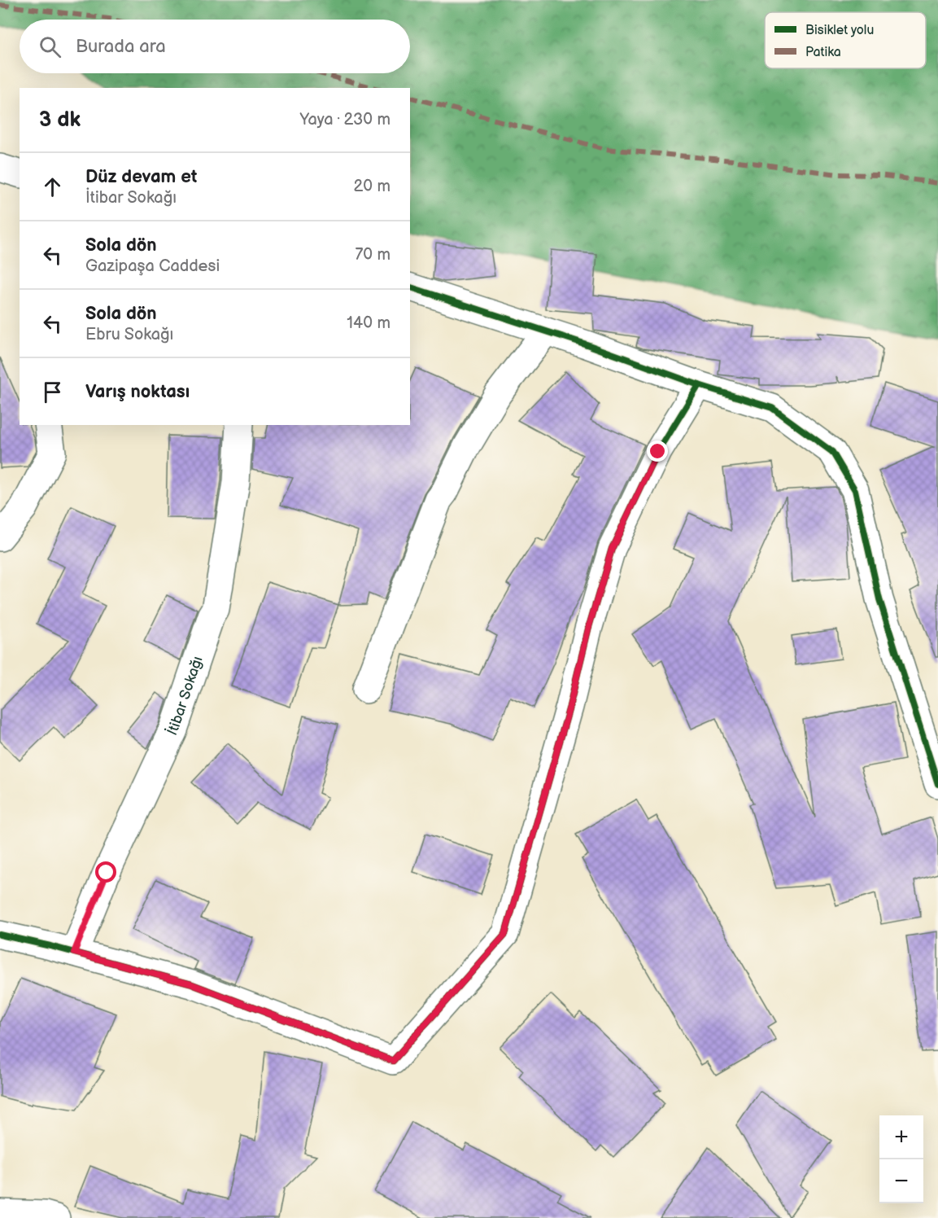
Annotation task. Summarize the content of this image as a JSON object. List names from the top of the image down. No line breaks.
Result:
{"streets":{"street":["İtibar Sokağı"]},"legend":["Bisiklet yolu","Patika"],"page":{"search":"Burada ara","heading":["3 dk","Yaya · 230 m"],"list":[["Düz devam et","İtibar Sokağı","20 m"],["Sola dön","Gazipaşa Caddesi","70 m"],["Sola dön","Ebru Sokağı","140 m"],"Varış noktası"],"map_buttons":["+","−"]}}
